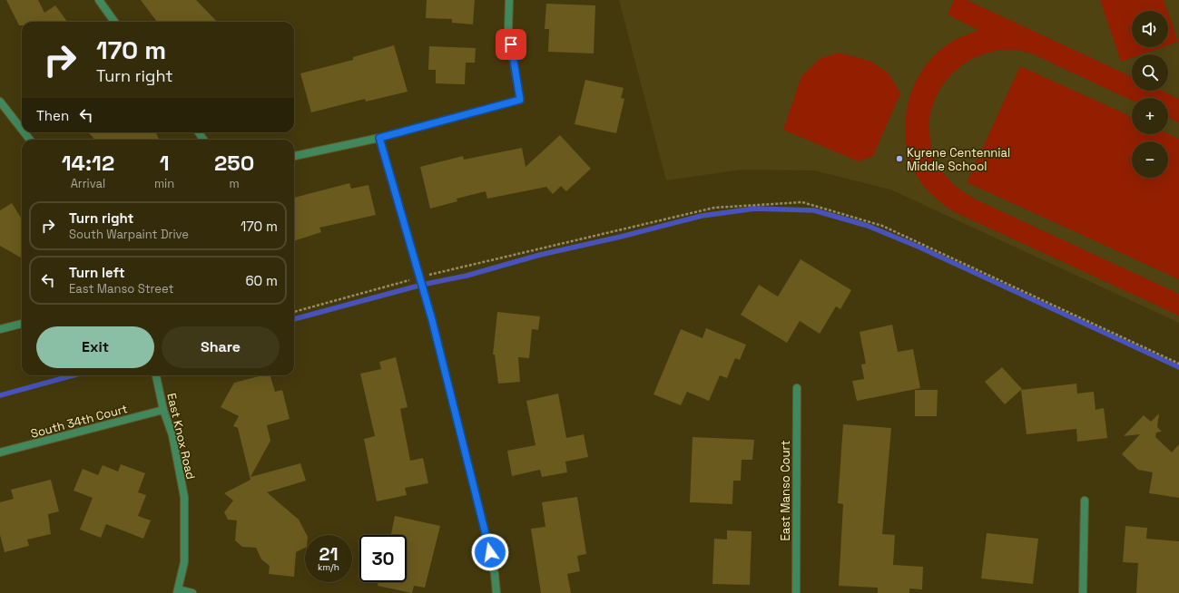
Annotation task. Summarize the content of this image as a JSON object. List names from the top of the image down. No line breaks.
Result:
{"streets":{"street":["South 34th Court","East Knox Road","East Manso Court"]},"crossings":[["South 34th Court","East Knox Road"]],"places":["Kyrene Centennial Middle School"],"page":{"map_buttons":["+","−"],"turn":["170 m","Turn right"],"then":"Then","eta":["14:12","Arrival","1","min","250","m"],"list":[{"name":"Turn right","note":"South Warpaint Drive","value":"170 m"},{"name":"Turn left","note":"East Manso Street","value":"60 m"}],"buttons":["Exit","Share"],"speed":"21 km/h","limit":"30"}}
